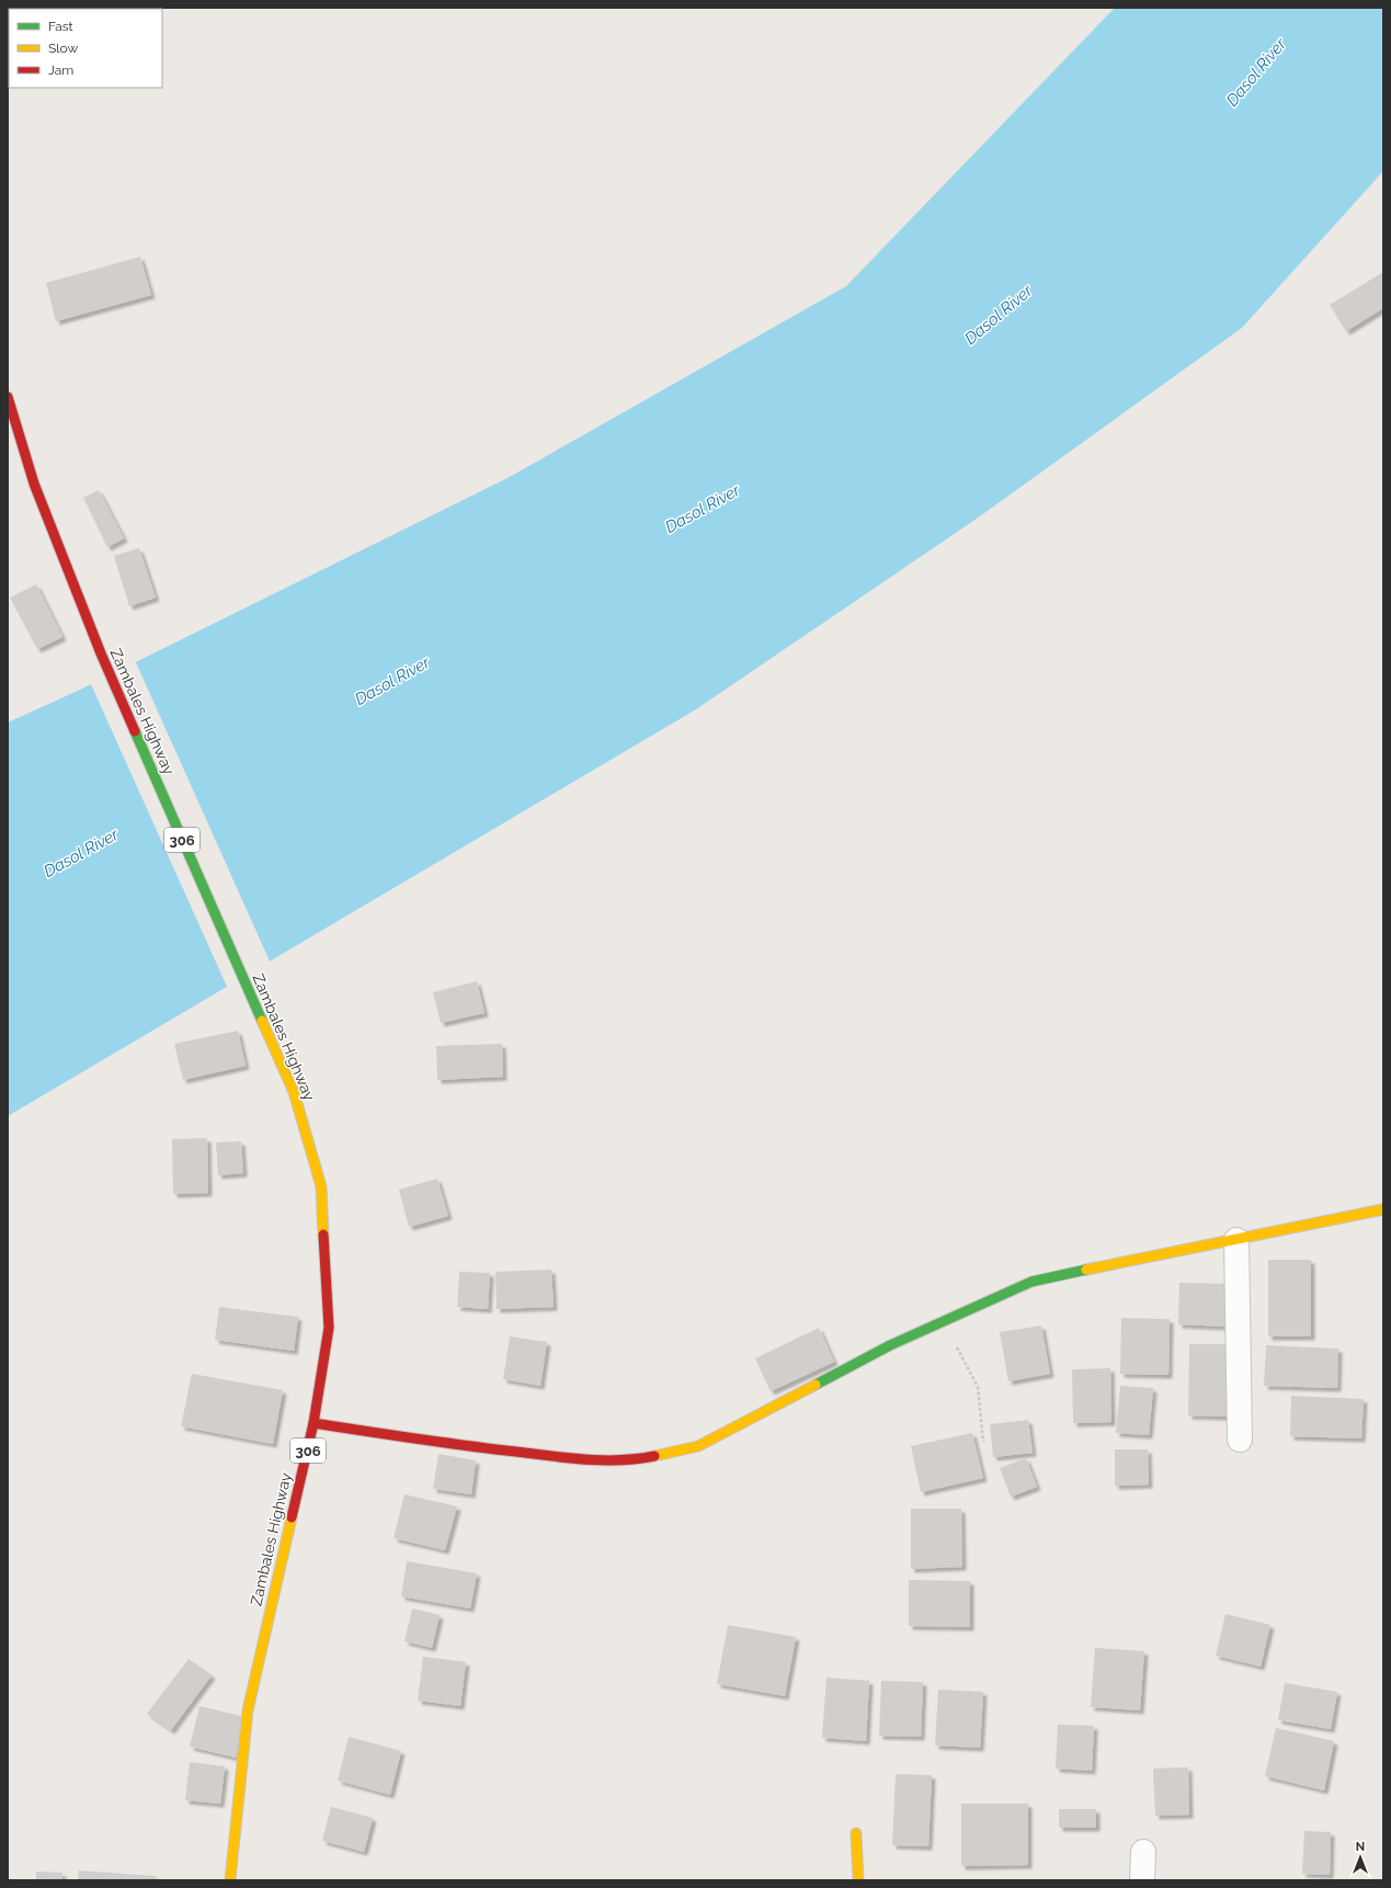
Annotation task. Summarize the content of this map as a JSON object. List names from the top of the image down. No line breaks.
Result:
{"streets":{"main road":["Zambales Highway","306"]},"water":["Dasol River"],"legend":["Fast","Slow","Jam"],"north":"top"}
